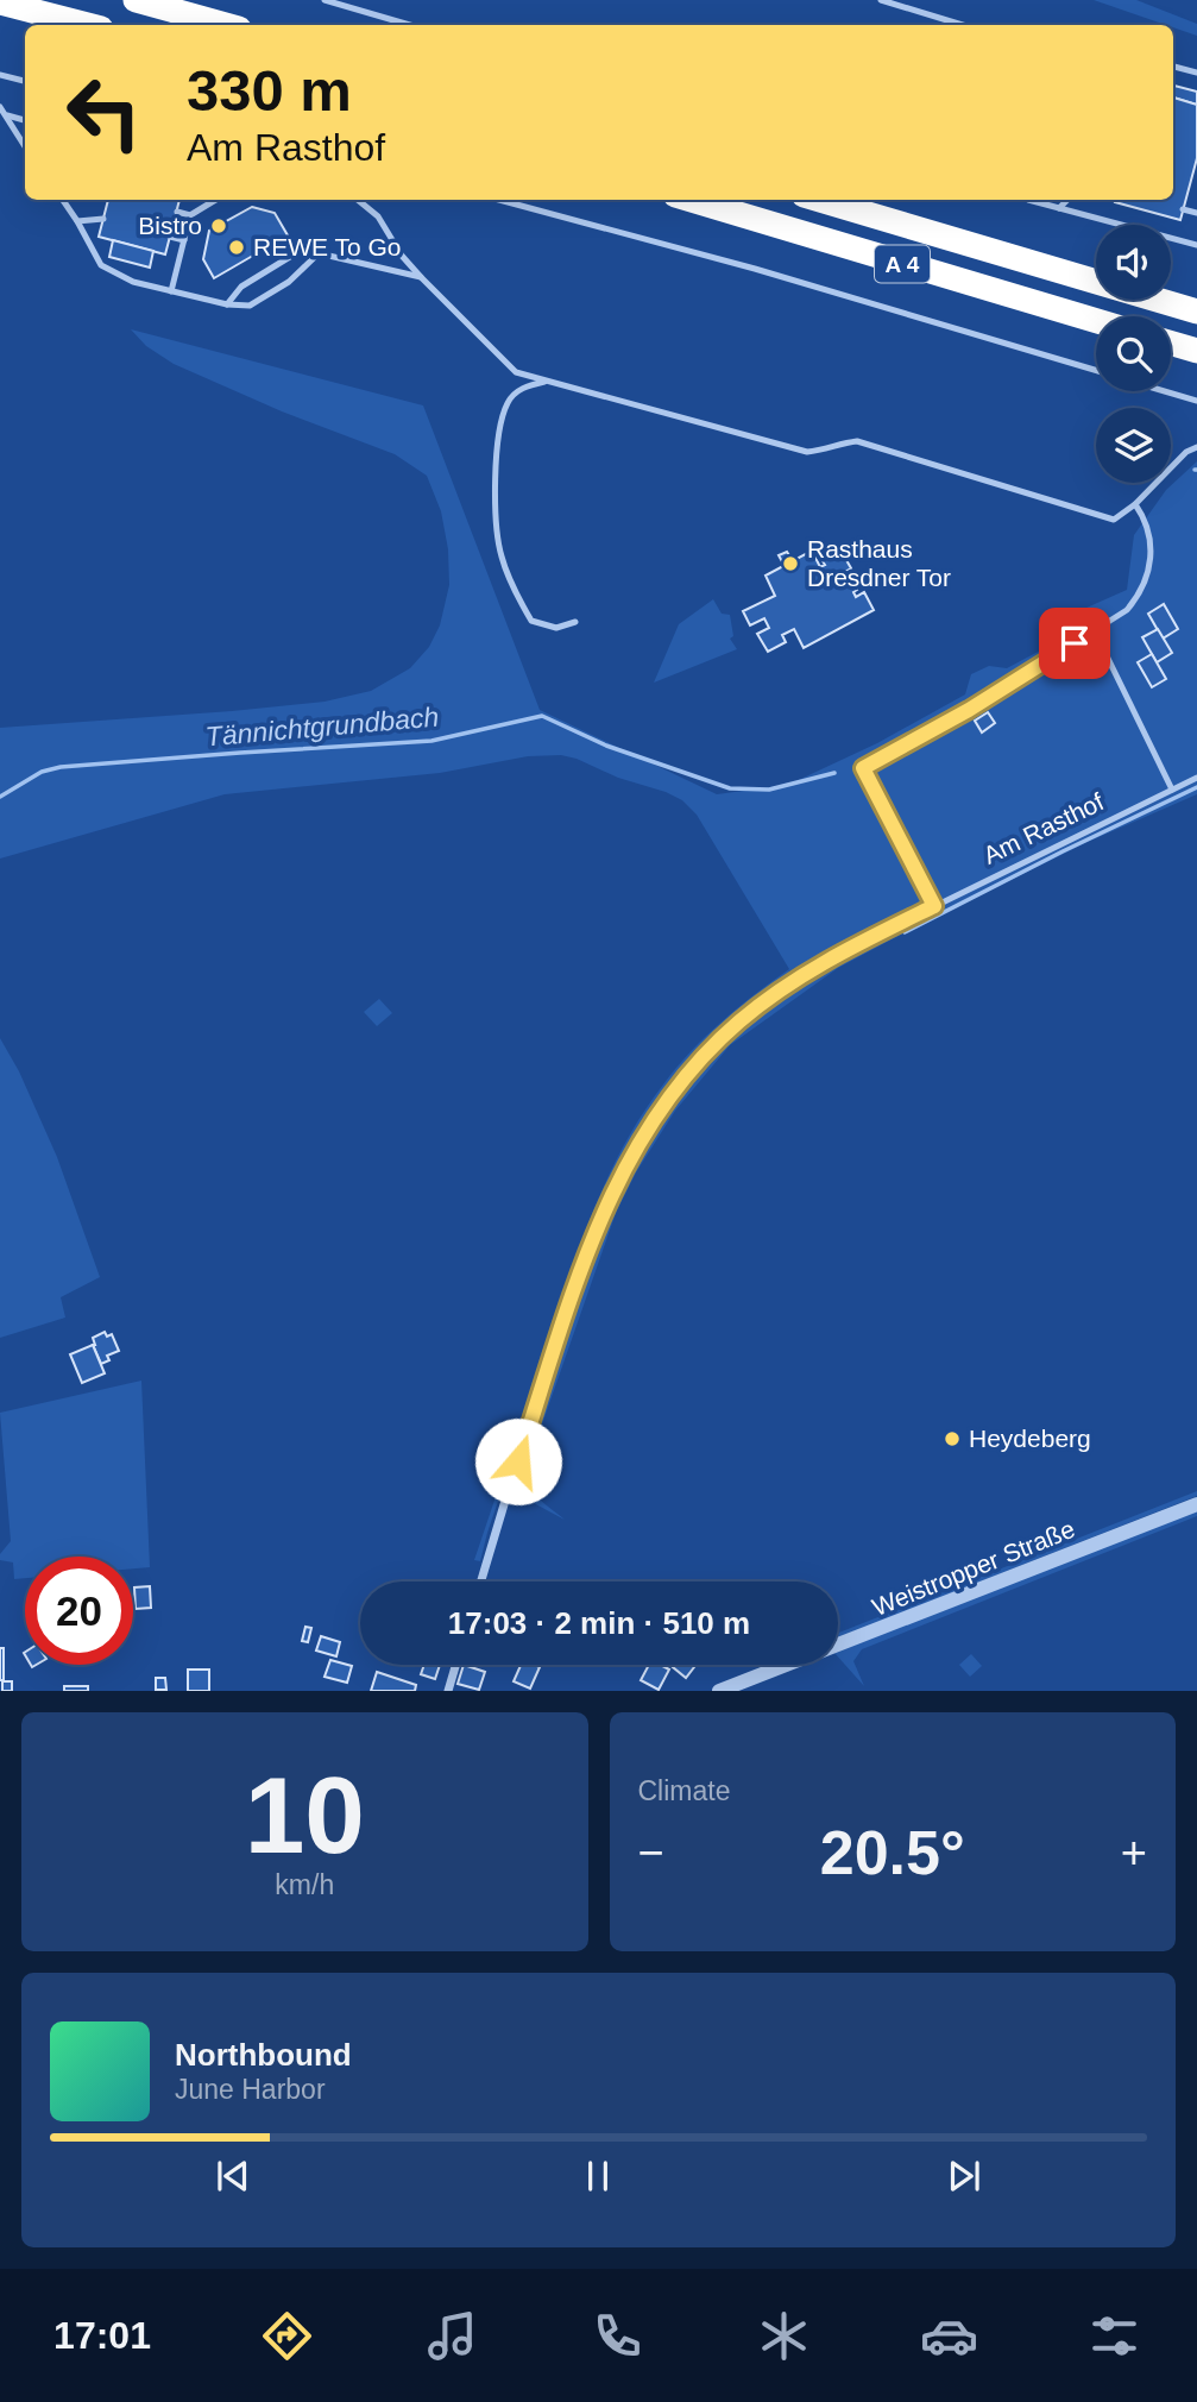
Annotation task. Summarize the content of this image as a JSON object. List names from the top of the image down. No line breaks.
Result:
{"streets":{"highway":["A 4"],"street":["Am Rasthof","Weistropper Straße"]},"water":["Tännichtgrundbach"],"places":["Bistro","REWE To Go","Rasthaus Dresdner Tor","Heydeberg"],"page":{"turn":["330 m","Am Rasthof"],"limit":"20","trip":"17:03 · 2 min · 510 m","tile":[["10","km/h"],"Climate"],"heat":["−","20.5°","+"],"song":["Northbound","June Harbor"],"tabs":"17:01"}}
